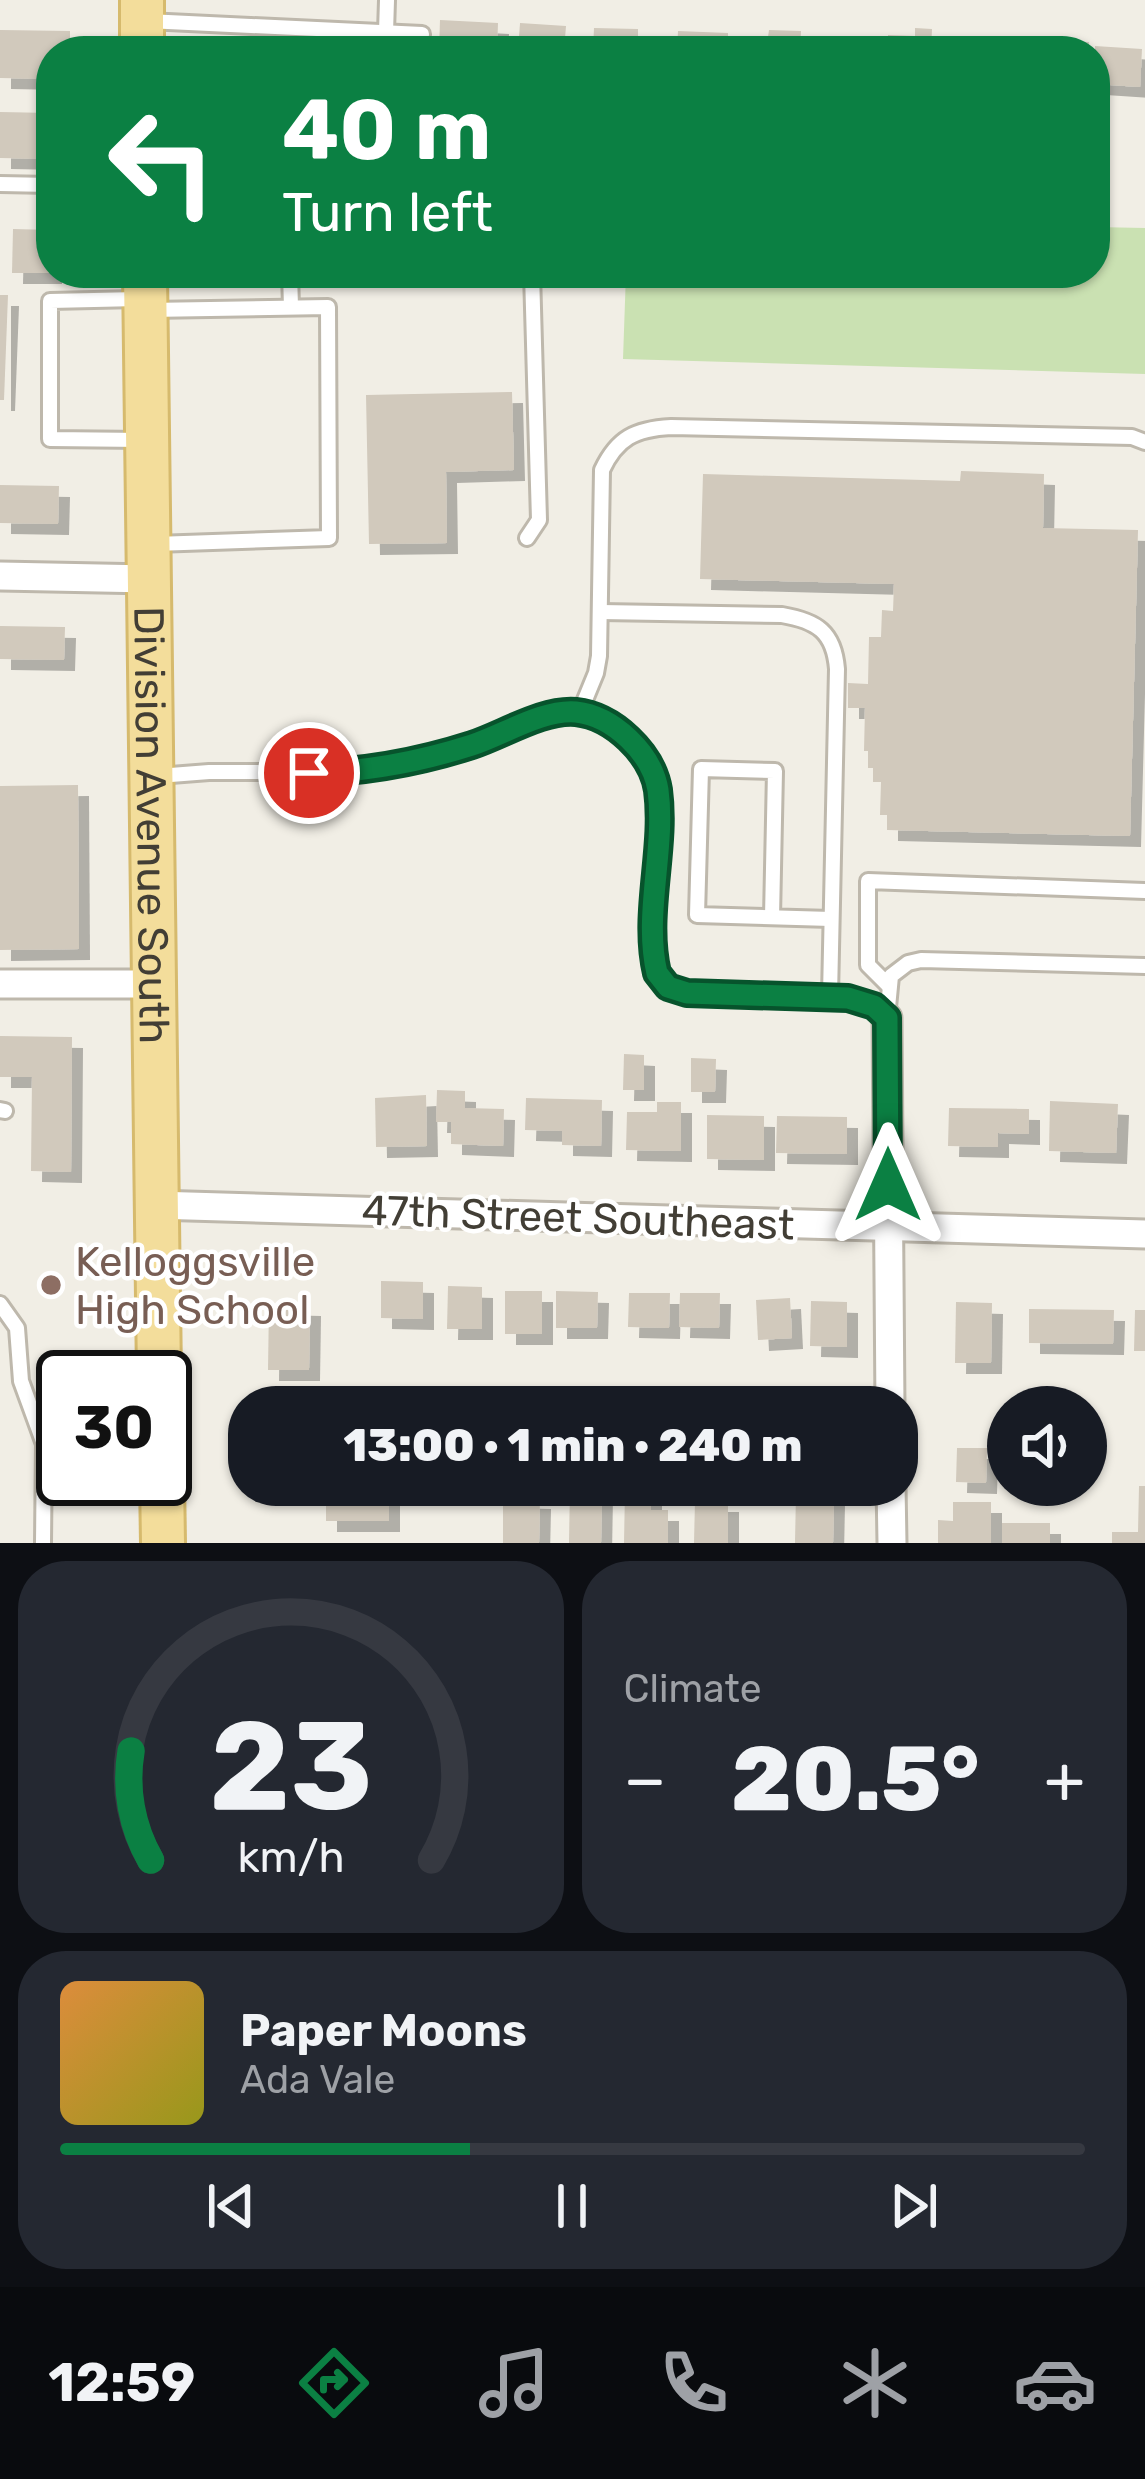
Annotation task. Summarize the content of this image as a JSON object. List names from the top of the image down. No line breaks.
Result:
{"streets":{"main road":["Division Avenue South"],"street":["47th Street Southeast"]},"crossings":[["Division Avenue South","47th Street Southeast"]],"places":["Kelloggsville High School"],"page":{"turn":["40 m","Turn left"],"limit":"30","trip":"13:00 · 1 min · 240 m","tile":"Climate","heat":["−","20.5°","+"],"song":["Paper Moons","Ada Vale"],"tabs":"12:59","gauge":["23","km/h"]}}
